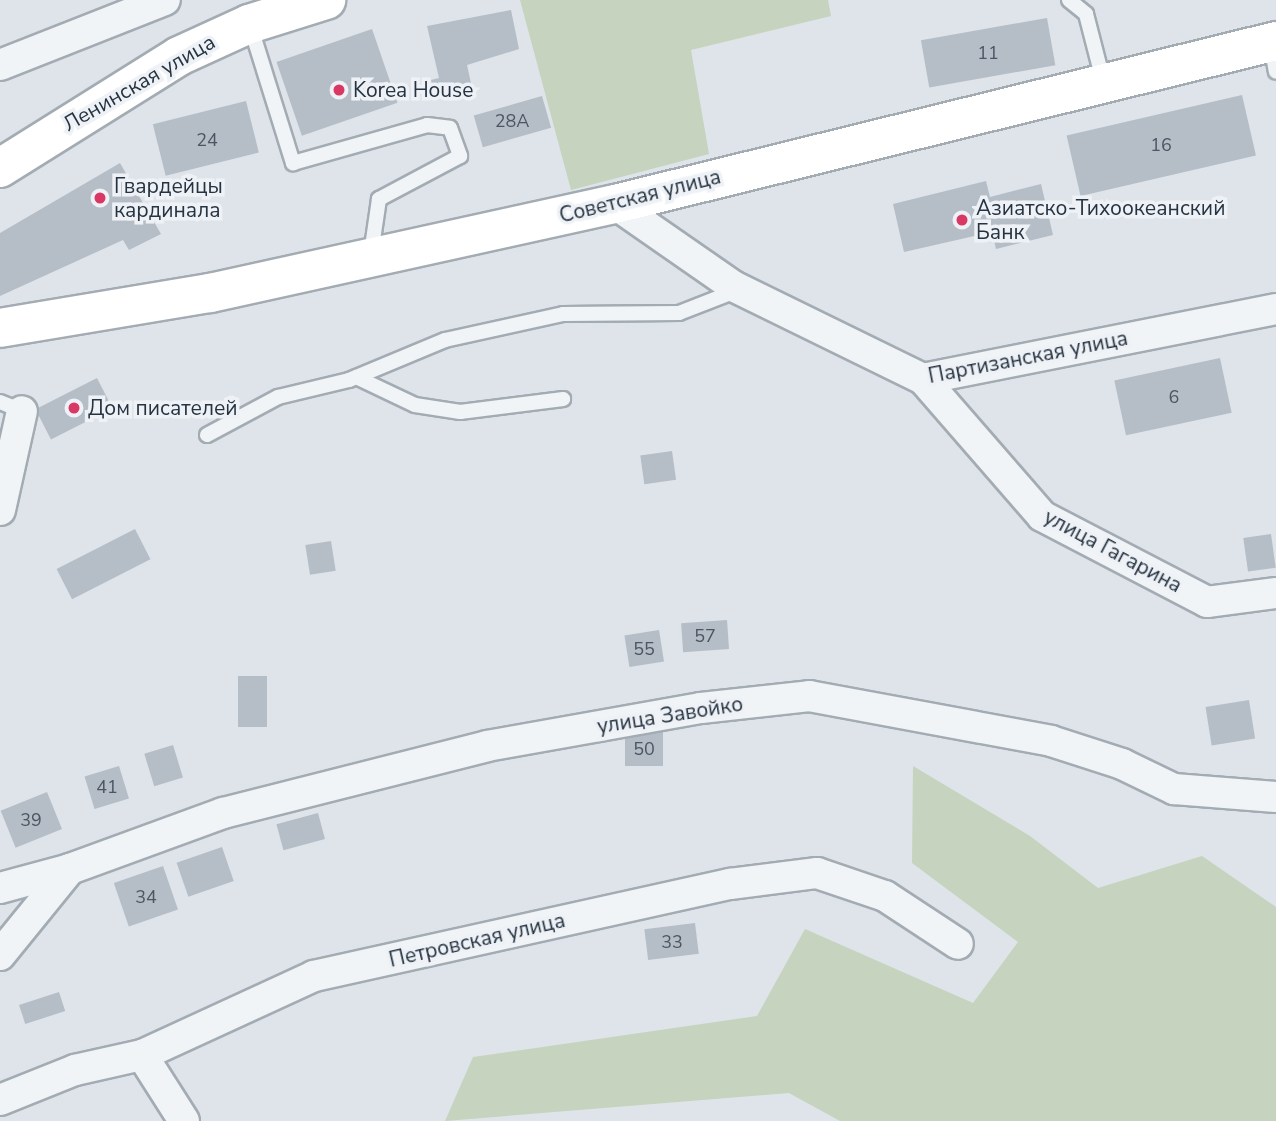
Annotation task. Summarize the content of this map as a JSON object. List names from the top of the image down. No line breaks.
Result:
{"streets":{"main road":["Ленинская улица","Советская улица"],"street":["Партизанская улица","улица Гагарина","улица Завойко","Петровская улица"]},"crossings":[["Советская улица","Партизанская улица"],["Партизанская улица","улица Гагарина"]],"places":["Korea House","Гвардейцы кардинала","Азиатско-Тихоокеанский Банк","Дом писателей"],"house_numbers":["11","28А","24","16","6","57","55","50","41","39","34","33"]}
